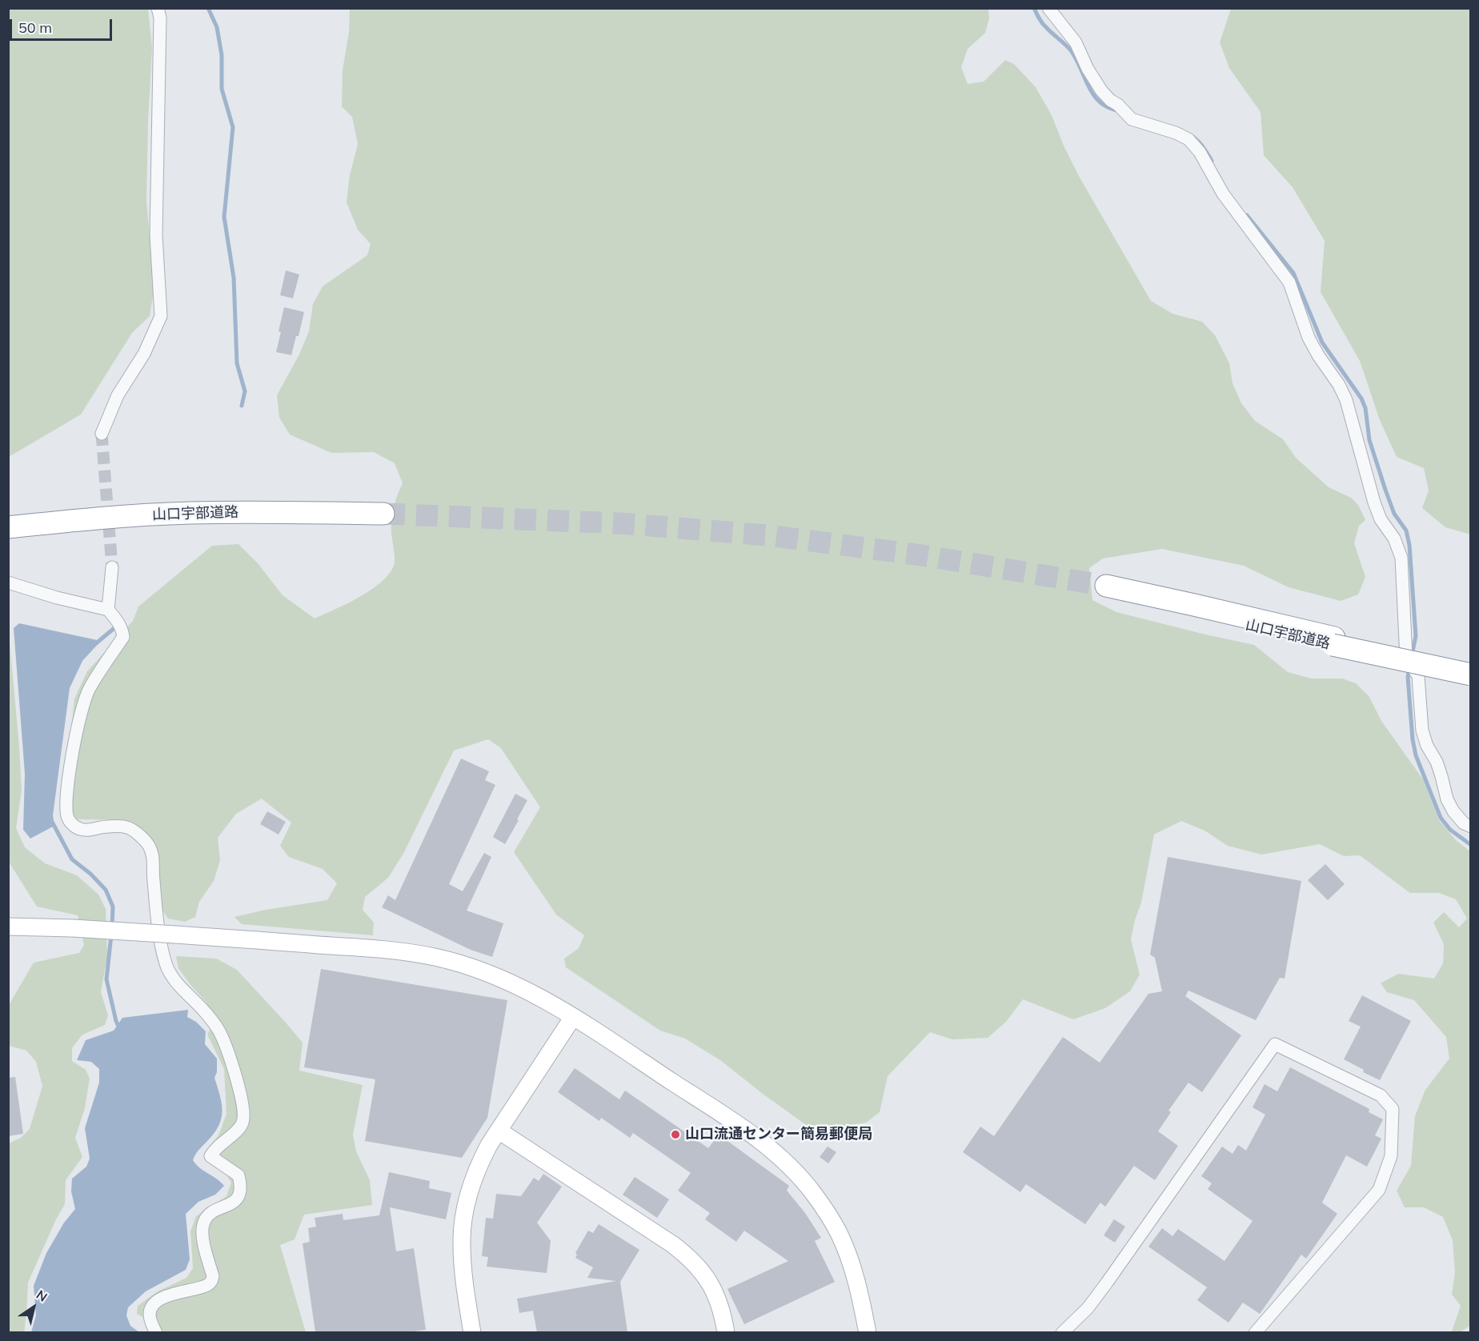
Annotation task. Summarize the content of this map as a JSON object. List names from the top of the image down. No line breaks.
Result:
{"streets":{"highway":["山口宇部道路"]},"places":["山口流通センター簡易郵便局"],"scale_bar":"50 m","north":"top right"}
